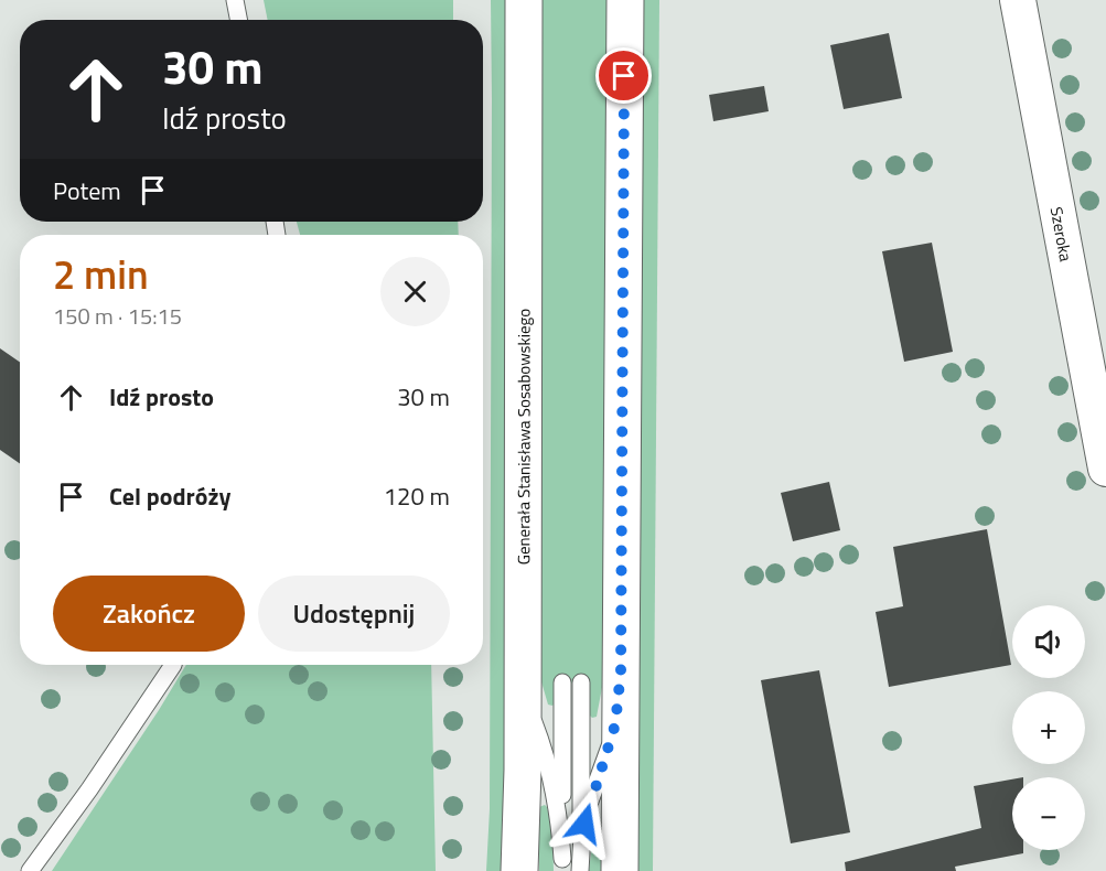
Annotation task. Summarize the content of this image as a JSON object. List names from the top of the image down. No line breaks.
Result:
{"streets":{"main road":["Generała Stanisława Sosabowskiego"],"street":["Szeroka"]},"page":{"turn":["30 m","Idź prosto"],"then":"Potem","heading":["2 min","150 m · 15:15"],"list":[{"name":"Idź prosto","value":"30 m"},{"name":"Cel podróży","value":"120 m"}],"buttons":["Zakończ","Udostępnij"],"map_buttons":["+","−"]}}
